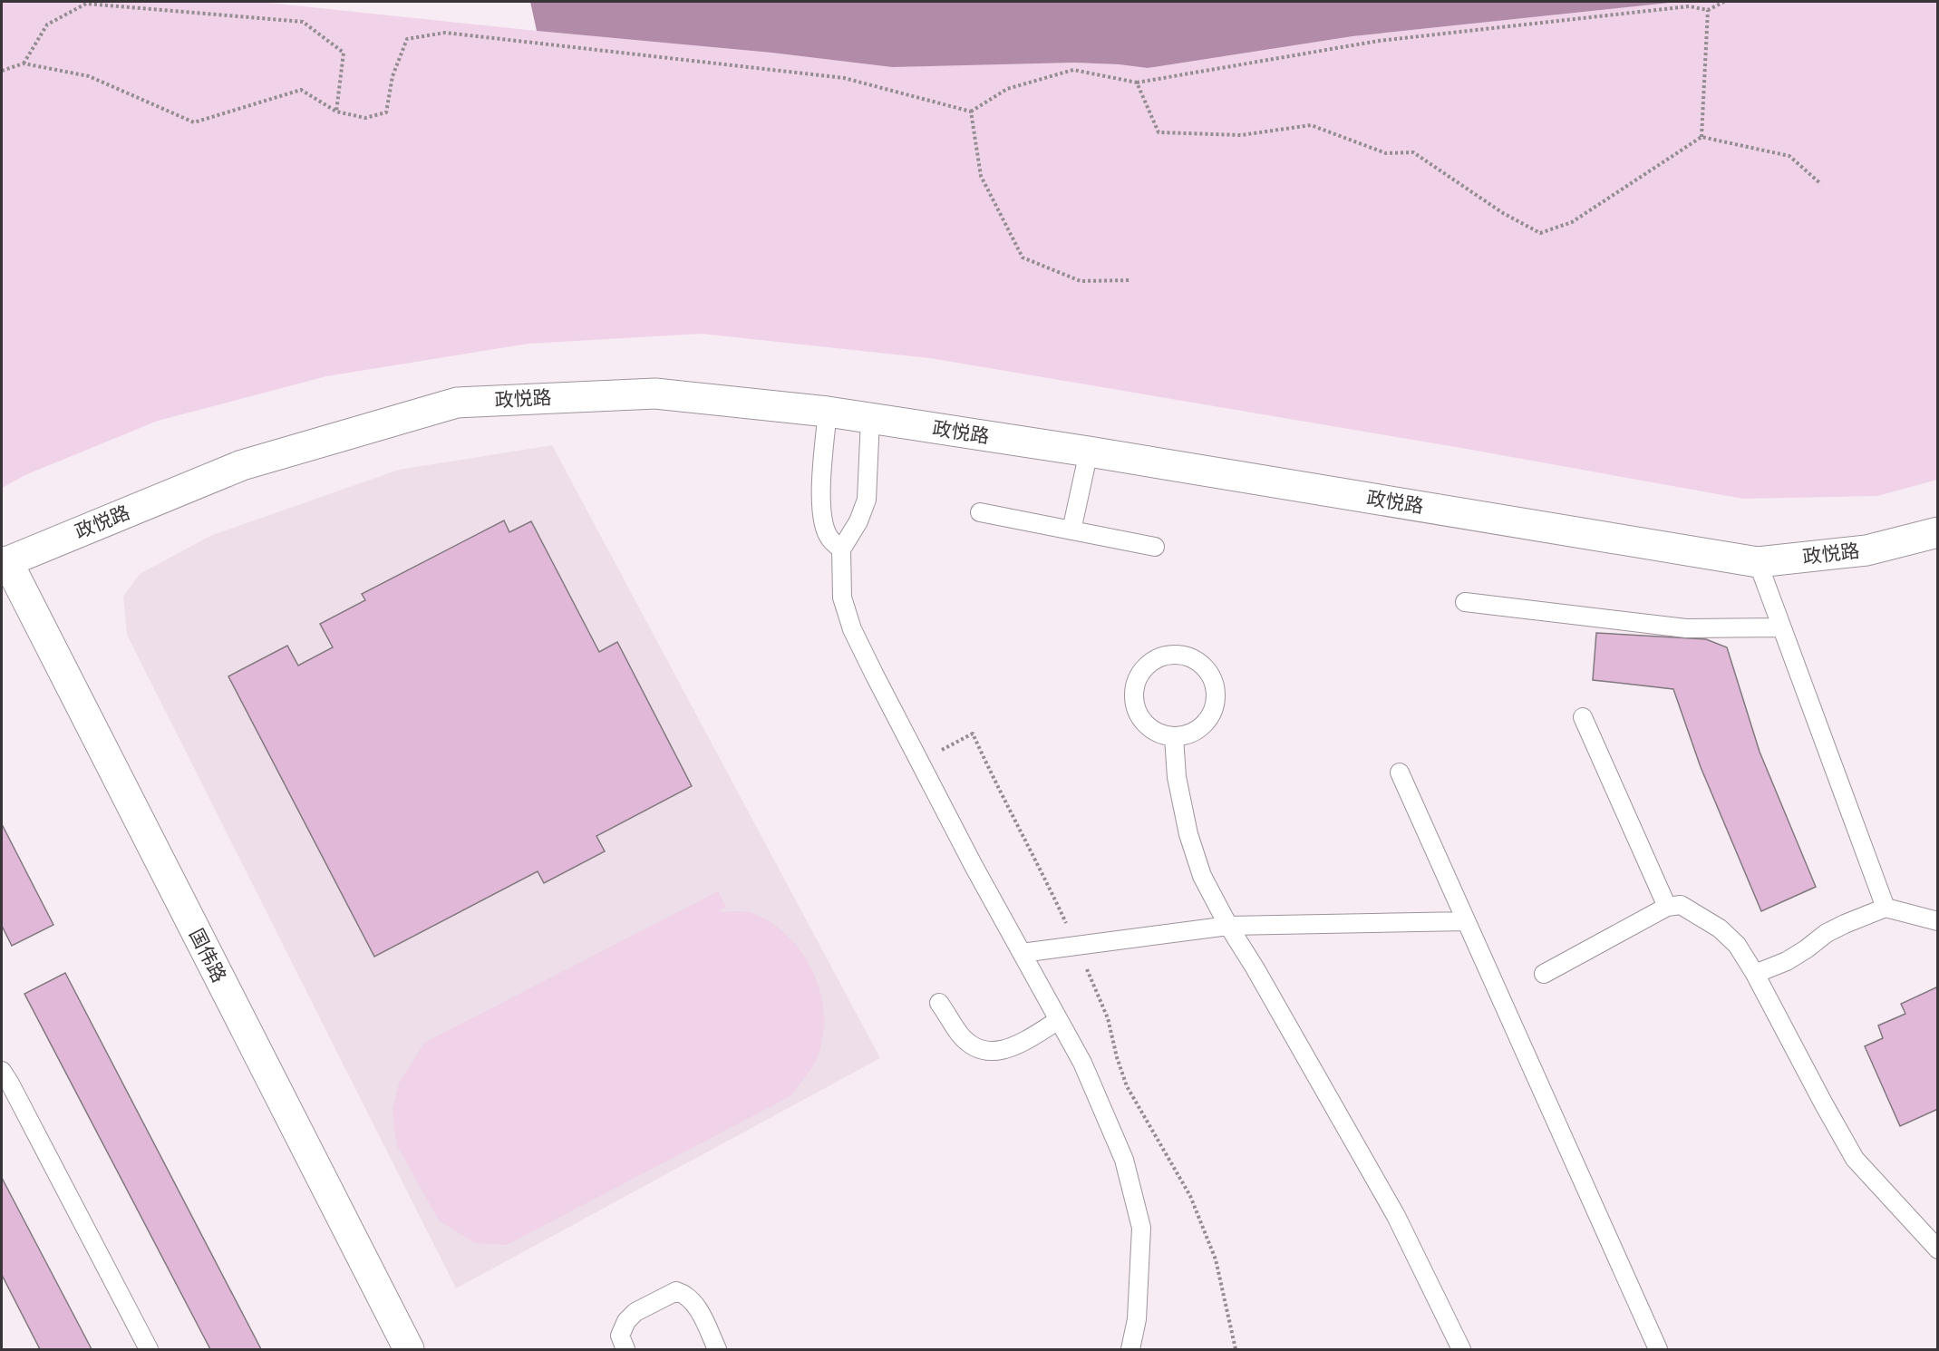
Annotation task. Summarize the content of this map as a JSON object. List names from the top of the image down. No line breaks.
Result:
{"streets":{"street":["政悦路","国伟路"]},"crossings":[["政悦路","国伟路"]]}
